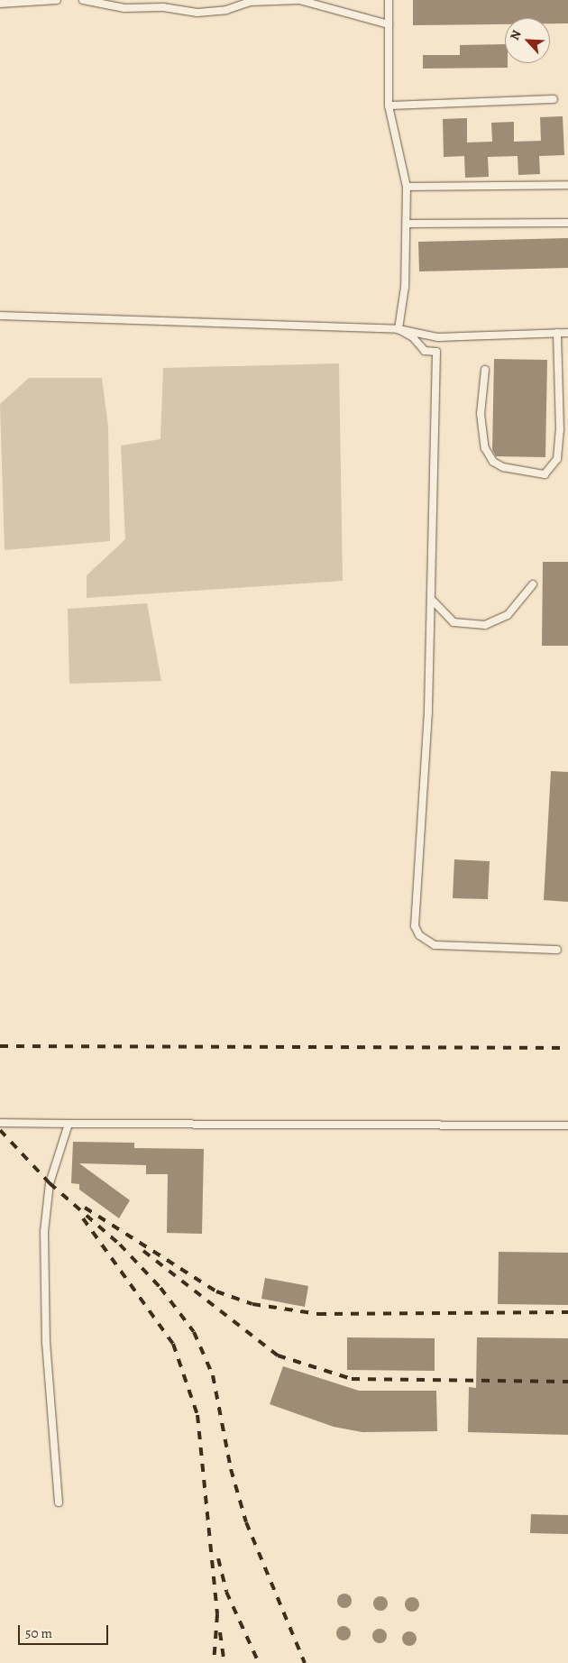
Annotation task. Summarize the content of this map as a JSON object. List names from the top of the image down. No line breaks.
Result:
{"scale_bar":"50 m","north":"top left"}
